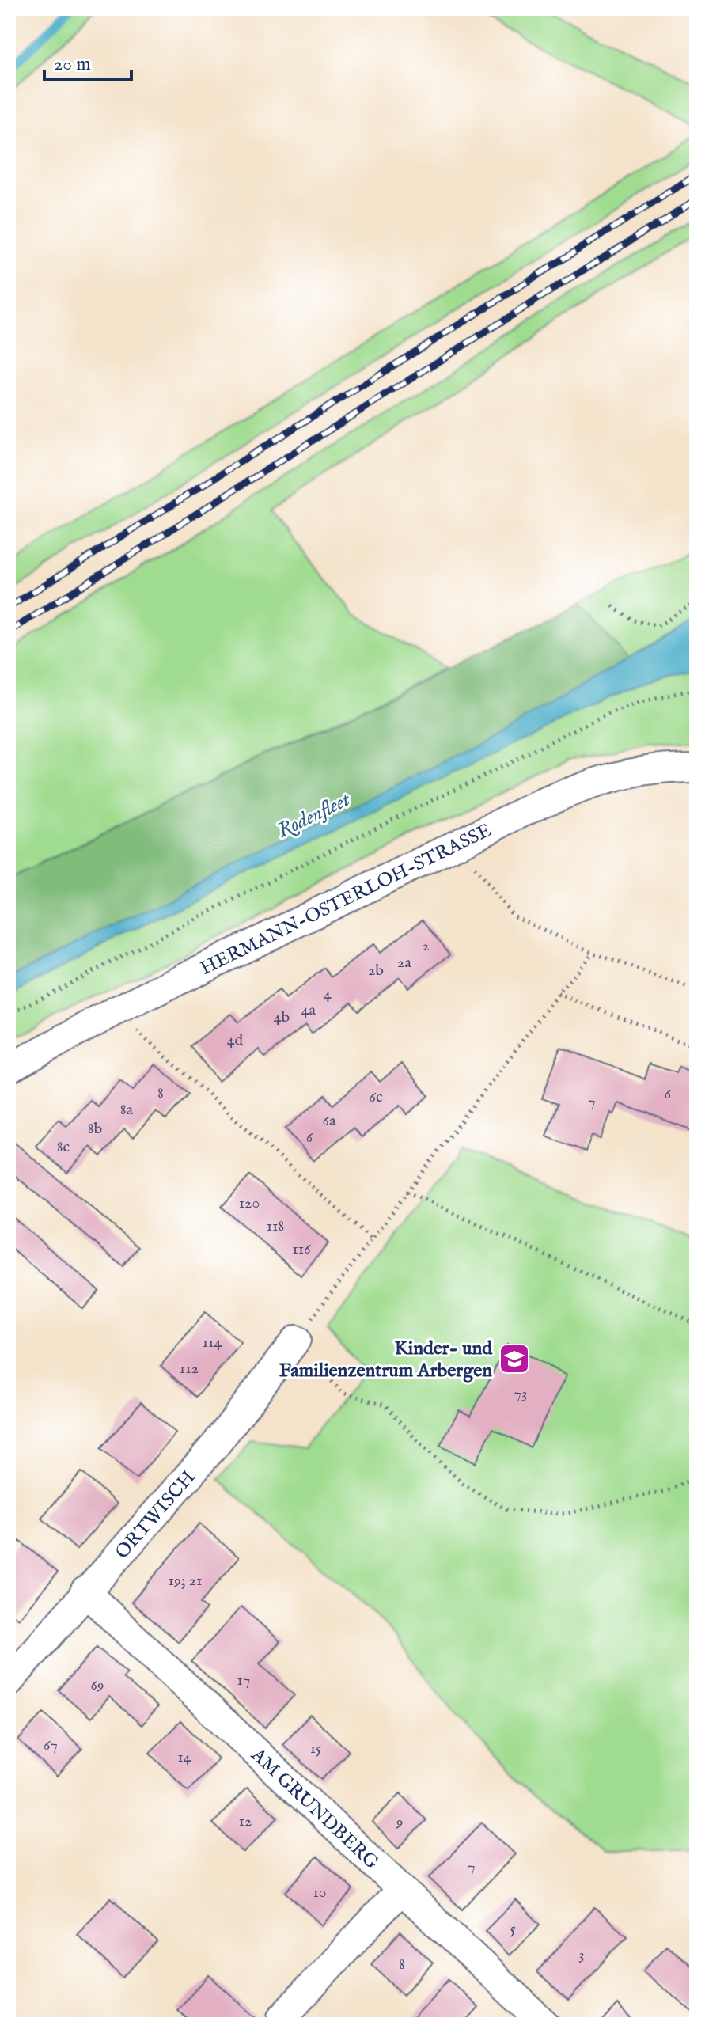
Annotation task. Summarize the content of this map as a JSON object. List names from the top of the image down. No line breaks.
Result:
{"streets":{"street":["HERMANN-OSTERLOH-STRASSE","ORTWISCH","AM GRUNDBERG"]},"crossings":[["ORTWISCH","AM GRUNDBERG"]],"water":["Rodenfleet"],"places":{"school or university":["Kinder- und Familienzentrum Arbergen"]},"house_numbers":["2","2a","2b","4","4a","4b","4d","8","6","6c","7","8a","6a","8b","6","8c","120","118","116","114","112","73","19; 21","17","69","67","15","14","12","9","7","10","5","3","8"],"scale_bar":"20 m"}
